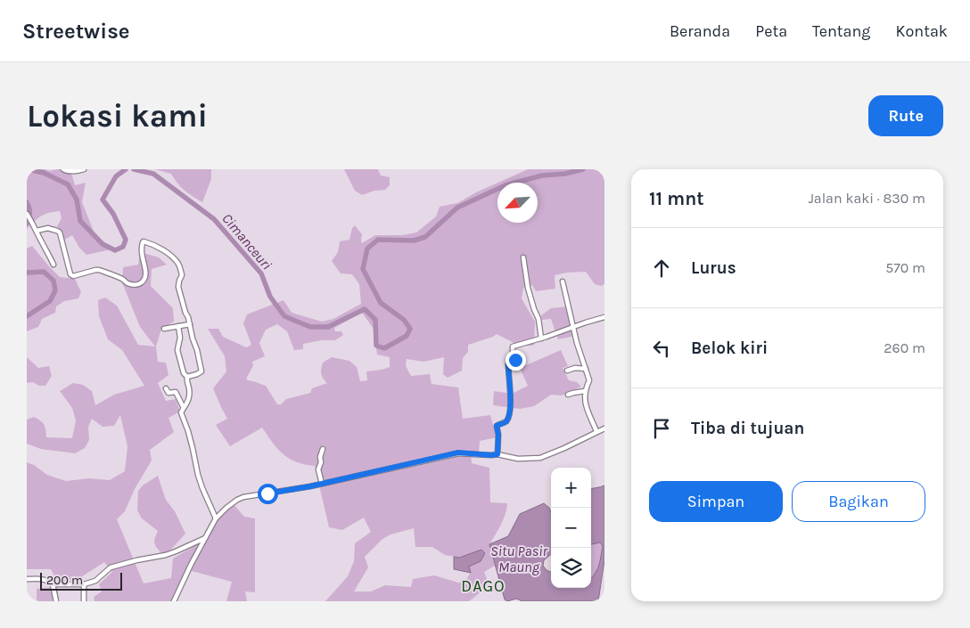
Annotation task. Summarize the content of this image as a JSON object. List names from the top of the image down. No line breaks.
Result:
{"districts":["DAGO"],"water":["Cimanceuri","Situ Pasir Maung"],"scale_bar":"200 m","north":"bottom left","page":{"header":"Streetwise","nav":["Beranda","Peta","Tentang","Kontak"],"buttons":["Rute",["Simpan","Bagikan"]],"title":"Lokasi kami","heading":["11 mnt","Jalan kaki · 830 m"],"list":[["Lurus","570 m"],["Belok kiri","260 m"],"Tiba di tujuan"],"map_buttons":["+","−"],"scale":"200 m"}}
